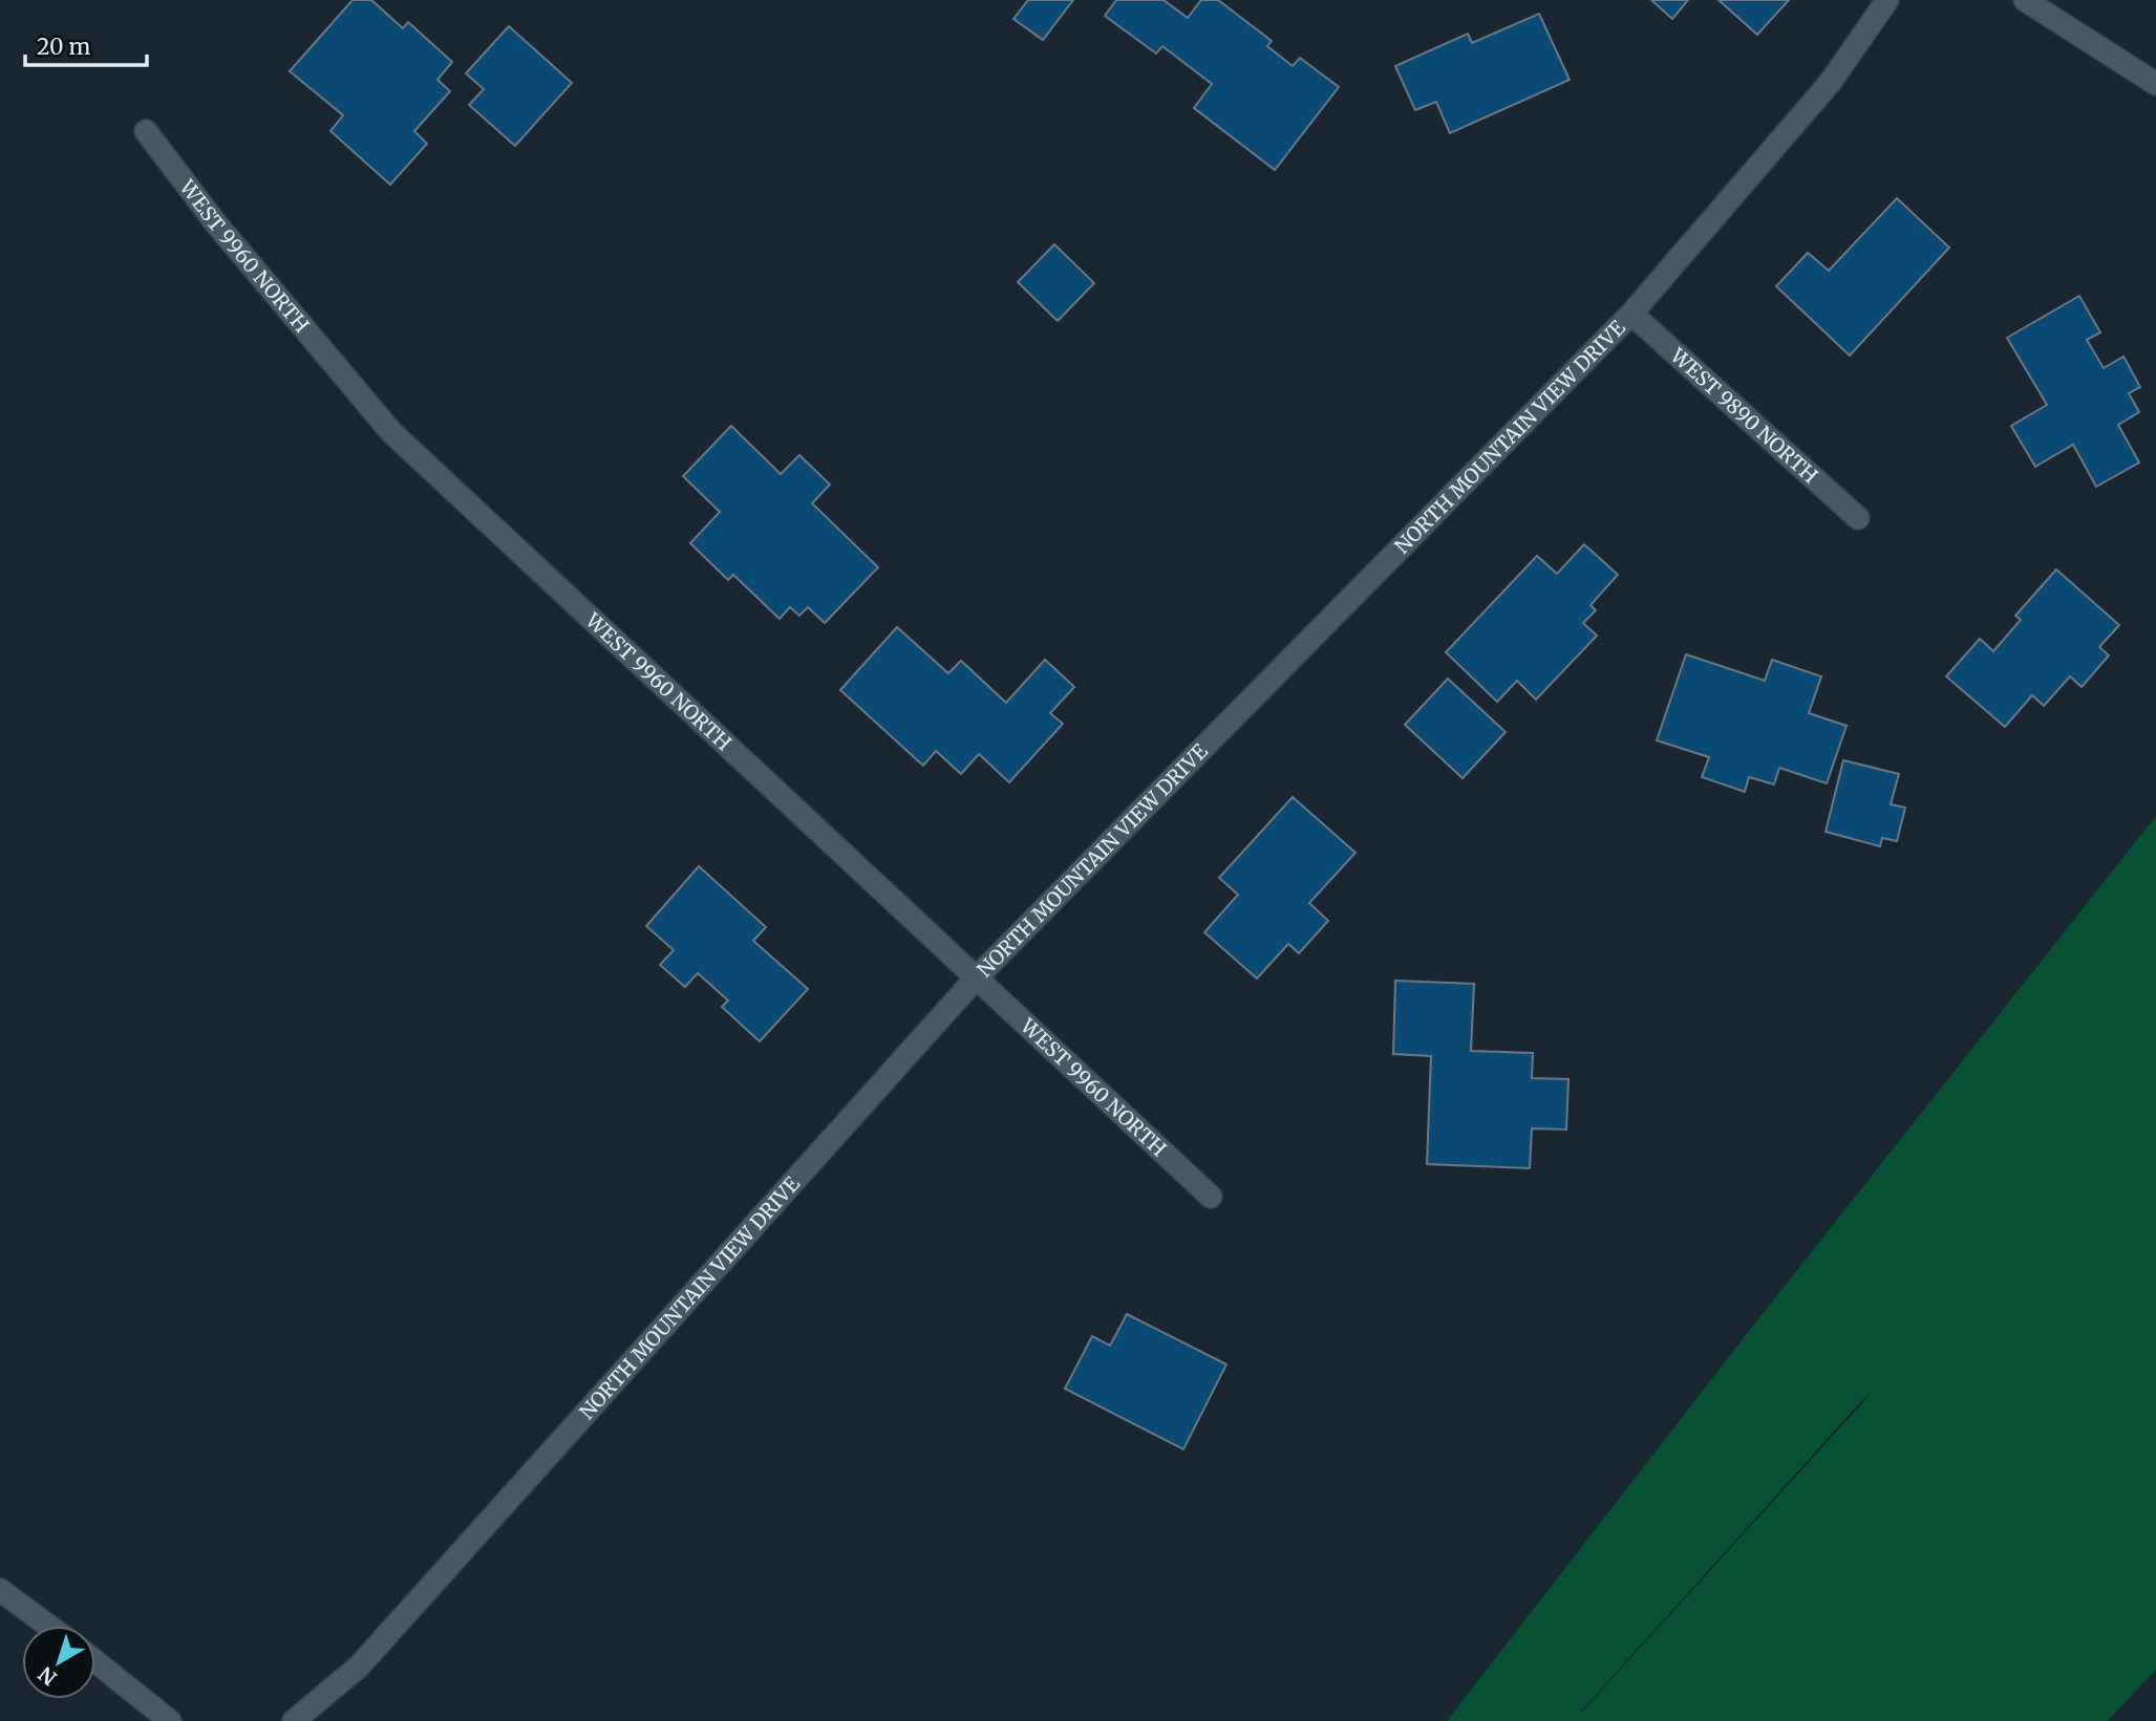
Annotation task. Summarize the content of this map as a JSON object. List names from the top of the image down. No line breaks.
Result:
{"streets":{"street":["WEST 9960 NORTH","WEST 9890 NORTH","NORTH MOUNTAIN VIEW DRIVE"]},"crossings":[["WEST 9960 NORTH","NORTH MOUNTAIN VIEW DRIVE"],["WEST 9890 NORTH","NORTH MOUNTAIN VIEW DRIVE"]],"scale_bar":"20 m","north":"bottom left"}
